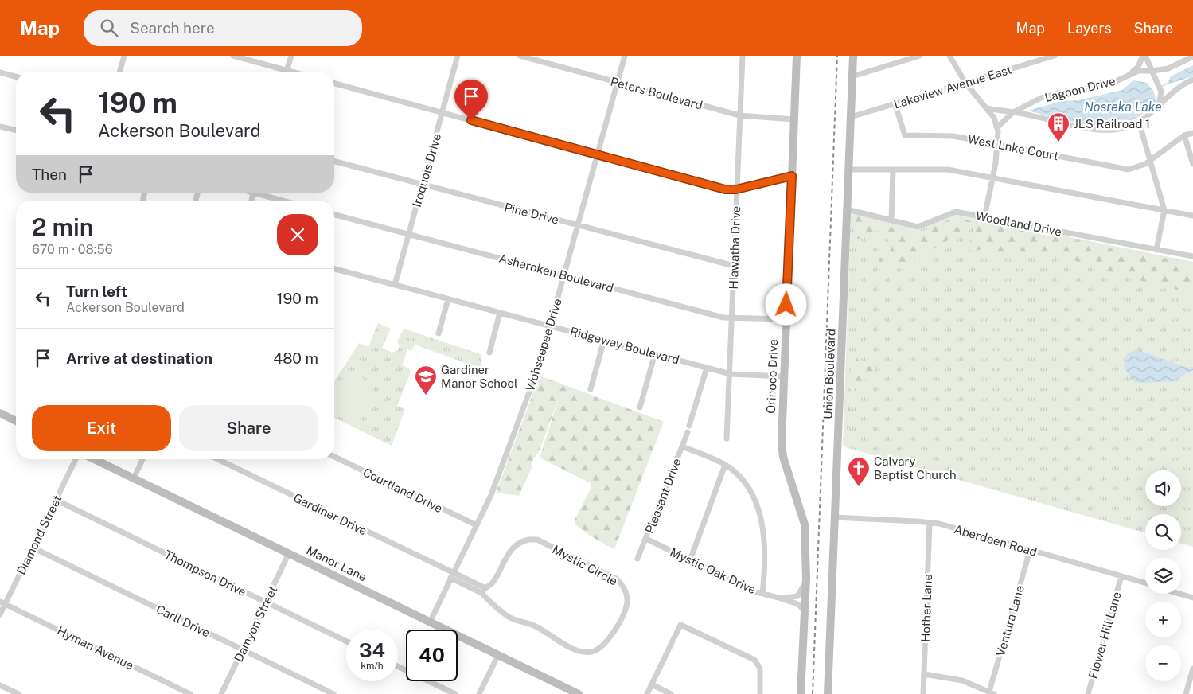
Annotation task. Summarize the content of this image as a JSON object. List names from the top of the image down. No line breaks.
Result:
{"streets":{"street":["Lakeview Avenue East","Lagoon Drive","Peters Boulevard","West Lnke Court","Iroquois Drive","Pine Drive","Woodland Drive","Hiawatha Drive","Asharoken Boulevard","Wohseepee Drive","Ridgeway Boulevard","Union Boulevard","Orinoco Drive","Courtland Drive","Pleasant Drive","Gardiner Drive","Diamond Street","Aberdeen Road","Manor Lane","Mystic Circle","Mystic Oak Drive","Thompson Drive","Hother Lane","Carll Drive","Ventura Lane","Damyon Street","Flower Hill Lane","Hyman Avenue"]},"crossings":[["Lakeview Avenue East","West Lnke Court"],["Lakeview Avenue East","Union Boulevard"],["Peters Boulevard","Hiawatha Drive"],["Peters Boulevard","Wohseepee Drive"],["Peters Boulevard","Orinoco Drive"],["Iroquois Drive","Pine Drive"],["Iroquois Drive","Asharoken Boulevard"],["Iroquois Drive","Ridgeway Boulevard"],["Pine Drive","Hiawatha Drive"],["Pine Drive","Wohseepee Drive"],["Woodland Drive","Union Boulevard"],["Hiawatha Drive","Asharoken Boulevard"],["Hiawatha Drive","Ridgeway Boulevard"],["Asharoken Boulevard","Wohseepee Drive"],["Asharoken Boulevard","Orinoco Drive"],["Wohseepee Drive","Ridgeway Boulevard"],["Wohseepee Drive","Courtland Drive"],["Wohseepee Drive","Gardiner Drive"],["Wohseepee Drive","Manor Lane"],["Wohseepee Drive","Mystic Circle"],["Ridgeway Boulevard","Orinoco Drive"],["Union Boulevard","Aberdeen Road"],["Orinoco Drive","Mystic Oak Drive"],["Pleasant Drive","Mystic Oak Drive"],["Gardiner Drive","Mystic Circle"],["Diamond Street","Thompson Drive"],["Diamond Street","Carll Drive"],["Diamond Street","Hyman Avenue"],["Aberdeen Road","Hother Lane"],["Aberdeen Road","Ventura Lane"],["Aberdeen Road","Flower Hill Lane"],["Manor Lane","Damyon Street"],["Thompson Drive","Damyon Street"],["Carll Drive","Damyon Street"]],"water":["Nosreka Lake"],"places":{"building":["JLS Railroad 1"],"school or university":["Gardiner Manor School"],"church":["Calvary Baptist Church"]},"page":{"header":"Map","search":"Search here","nav":["Map","Layers","Share"],"turn":["190 m","Ackerson Boulevard"],"then":"Then","heading":["2 min","670 m · 08:56"],"list":[{"name":"Turn left","note":"Ackerson Boulevard","value":"190 m"},{"name":"Arrive at destination","value":"480 m"}],"buttons":["Exit","Share"],"map_buttons":["+","−"],"speed":"34 km/h","limit":"40"}}
